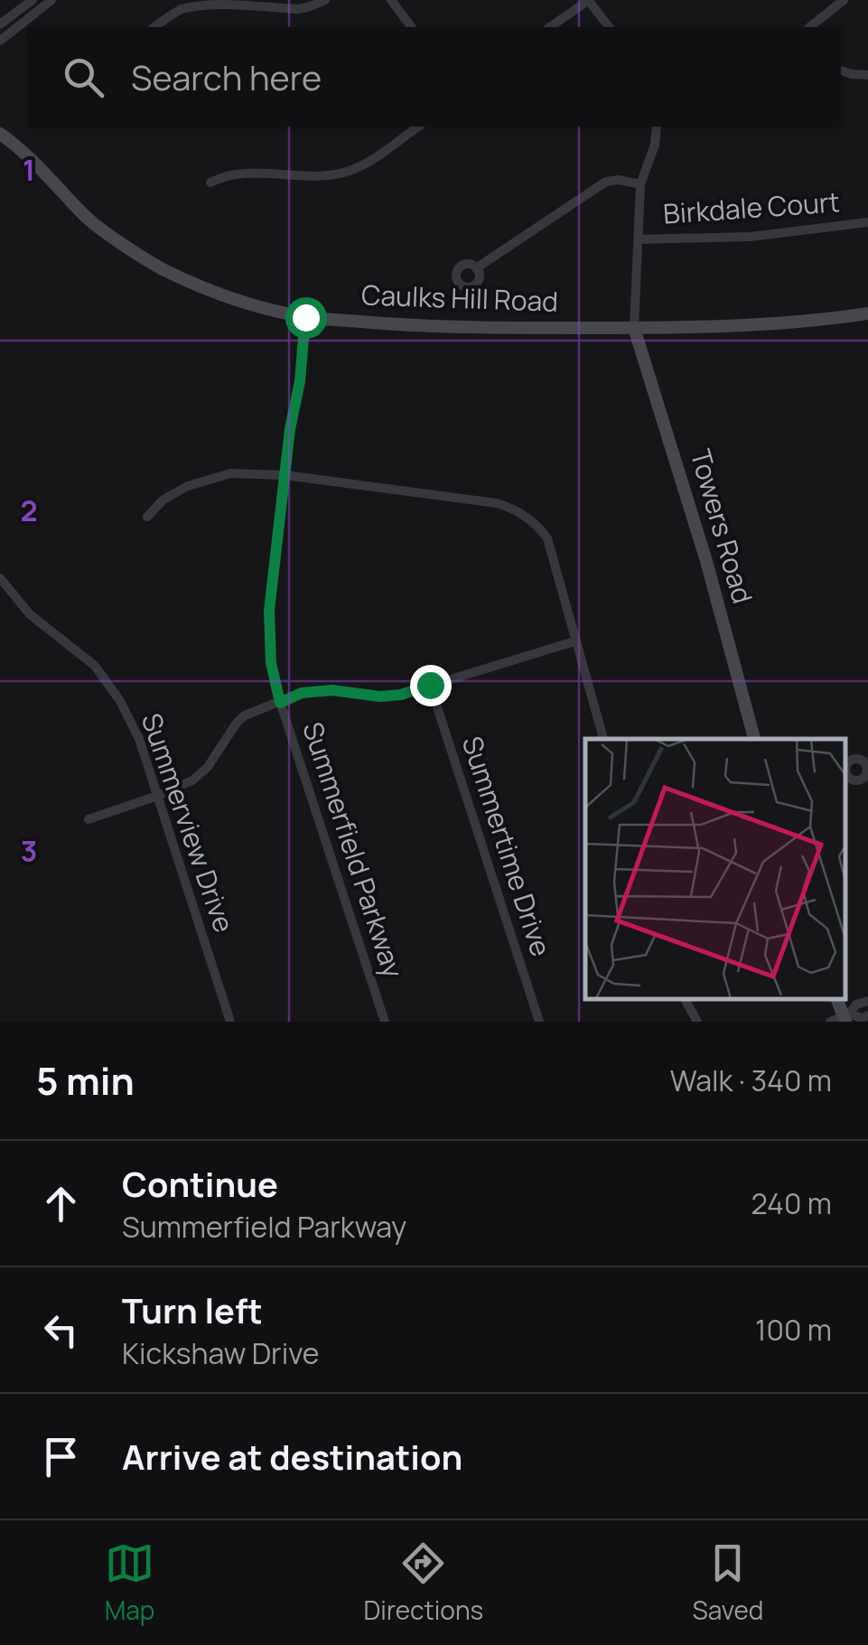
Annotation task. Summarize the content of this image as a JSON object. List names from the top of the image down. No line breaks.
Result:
{"streets":{"main road":["Caulks Hill Road","Towers Road"],"street":["Birkdale Court","Summerview Drive","Summertime Drive","Summerfield Parkway"]},"crossings":[["Caulks Hill Road","Towers Road"],["Caulks Hill Road","Summerfield Parkway"]],"page":{"search":"Search here","heading":["5 min","Walk · 340 m"],"list":[["Continue","Summerfield Parkway","240 m"],["Turn left","Kickshaw Drive","100 m"],"Arrive at destination"],"nav":["Map","Directions","Saved"]},"grid":{"rows":["1","2","3"]}}
